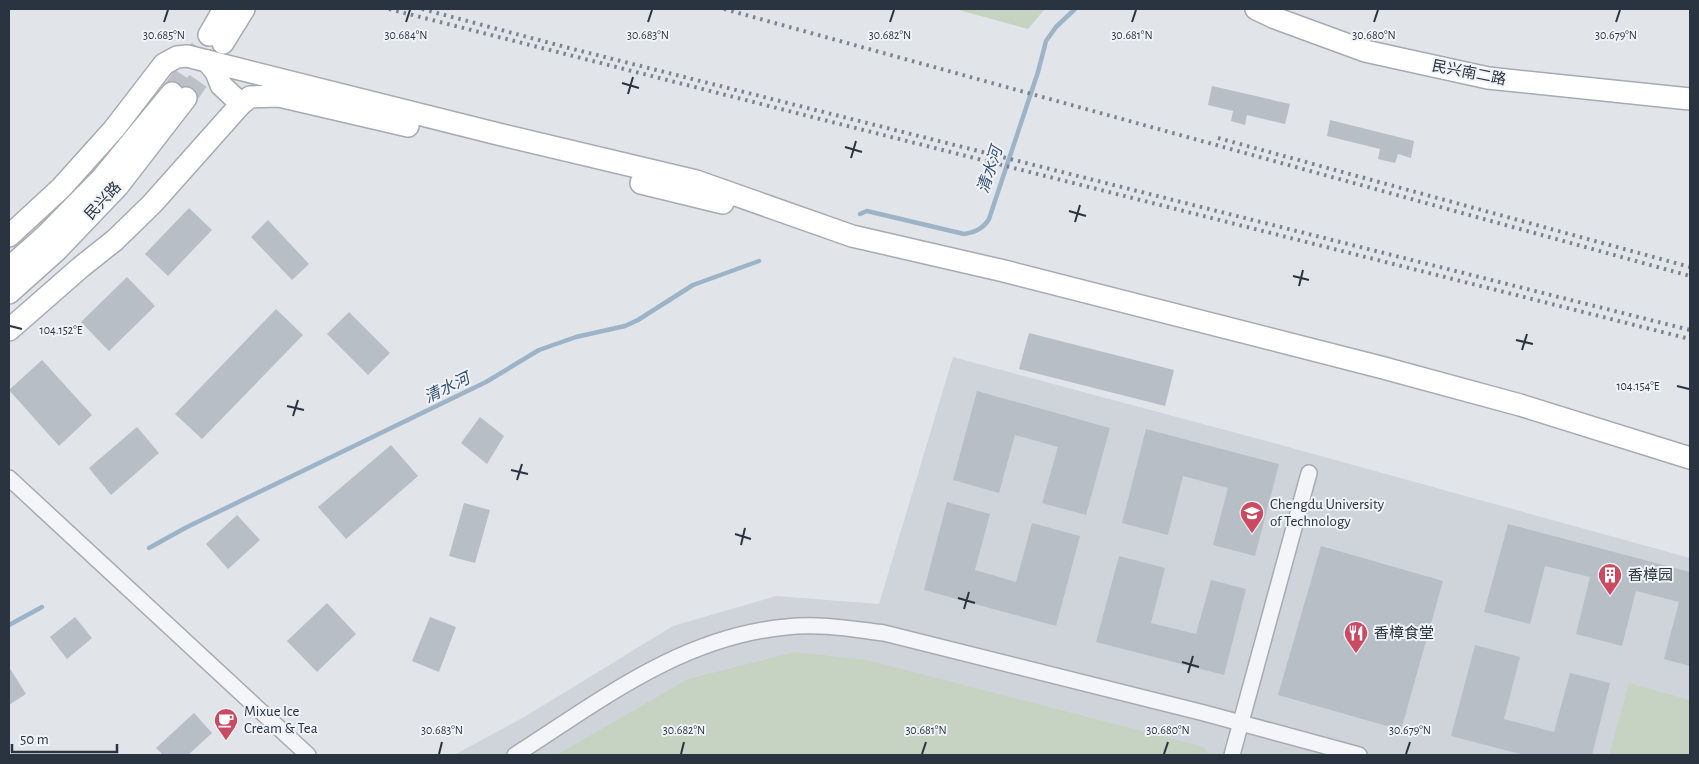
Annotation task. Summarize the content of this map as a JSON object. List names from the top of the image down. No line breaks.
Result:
{"streets":{"street":["民兴南二路","民兴路"]},"water":["清水河"],"places":{"school or university":["Chengdu University of Technology"],"building":["香樟园"],"restaurant":["香樟食堂"],"cafe":["Mixue Ice Cream & Tea"]},"scale_bar":"50 m","coordinates":["30.685°N","30.684°N","30.683°N","30.682°N","30.681°N","30.680°N","30.679°N","104.152°E","104.154°E"]}
